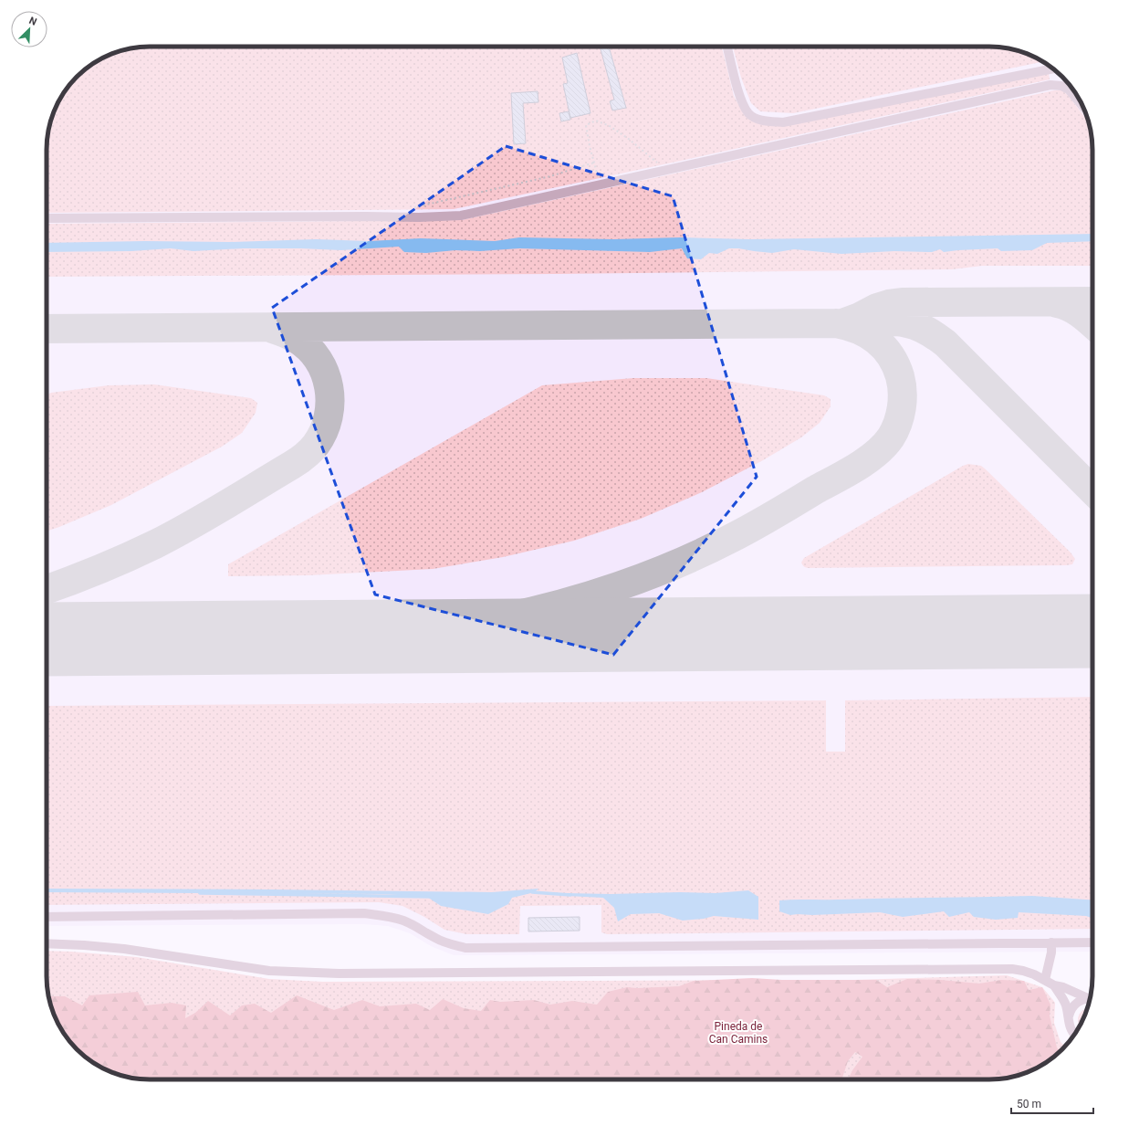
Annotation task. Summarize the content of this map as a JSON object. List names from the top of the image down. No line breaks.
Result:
{"parks":["Pineda de Can Camins"],"scale_bar":"50 m","north":"top right"}
